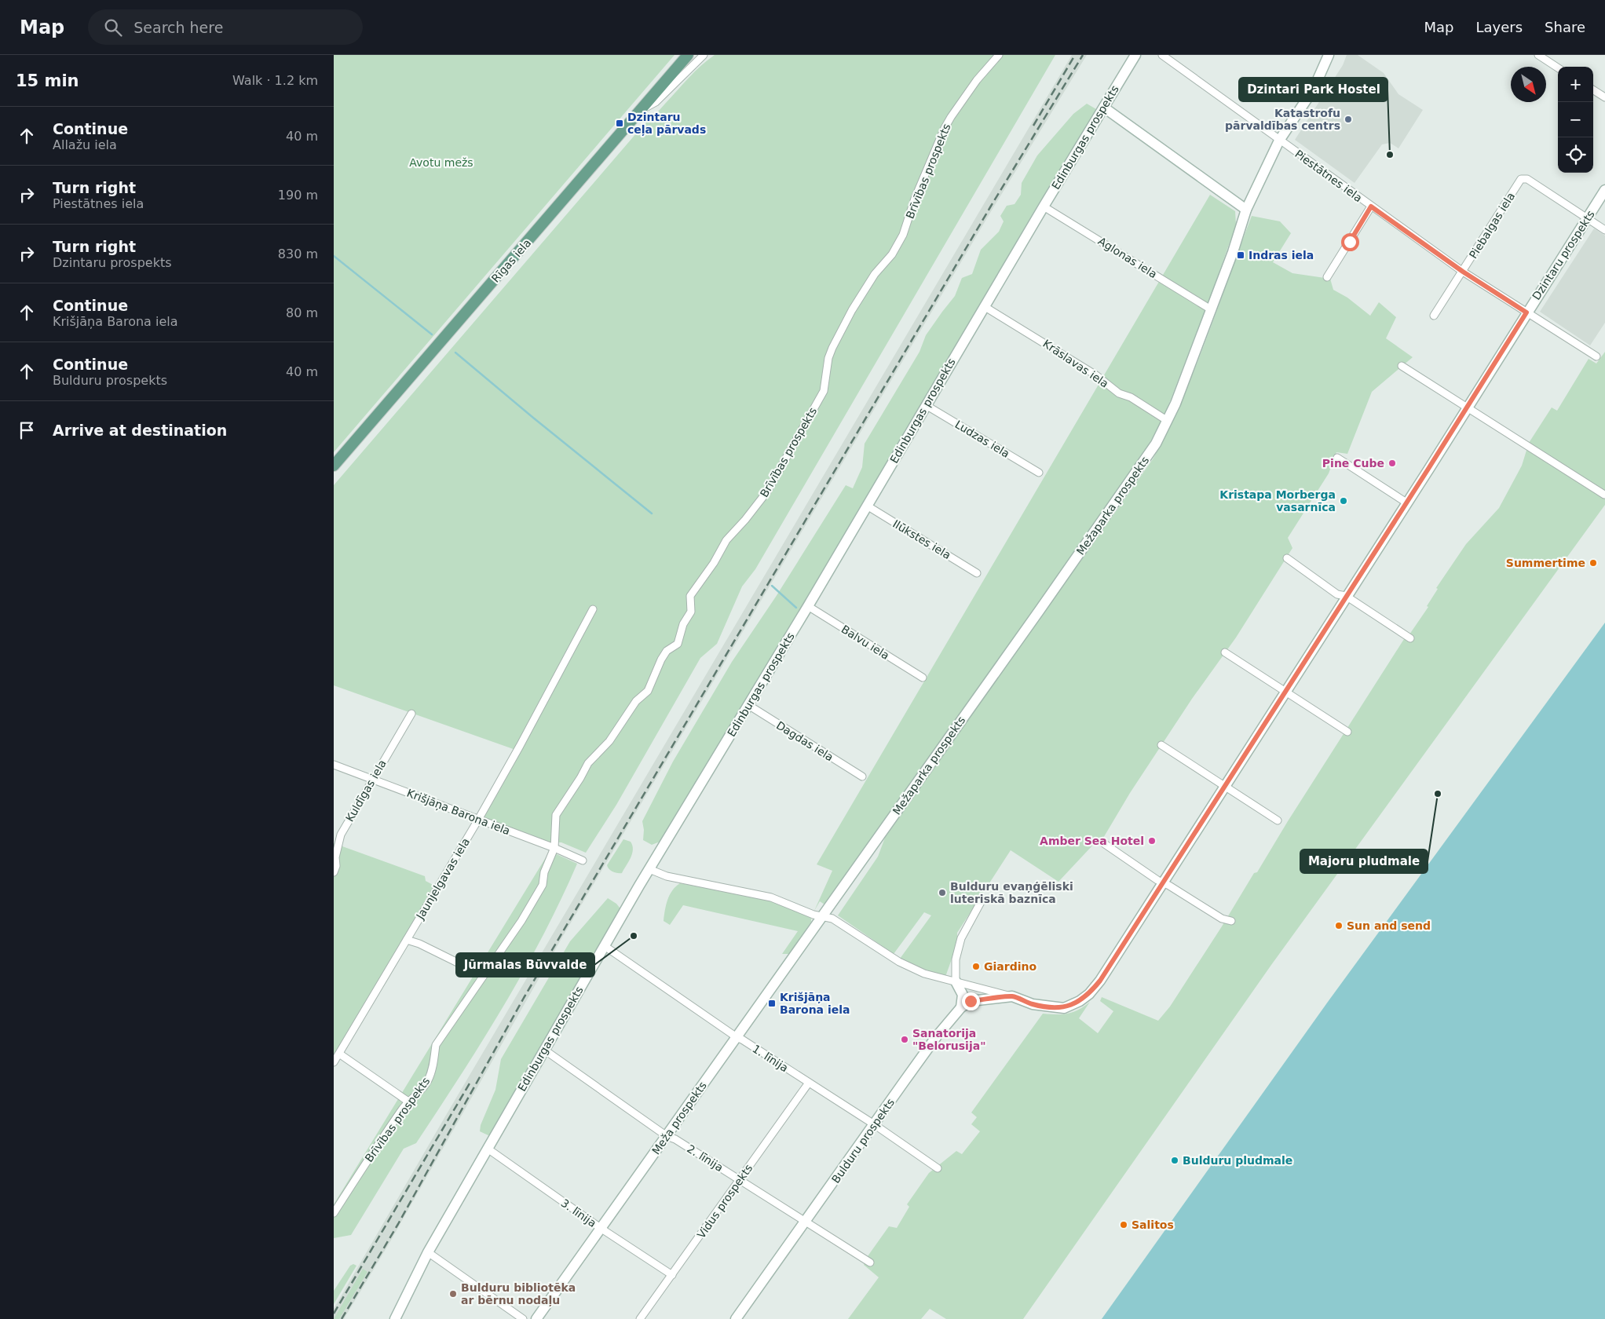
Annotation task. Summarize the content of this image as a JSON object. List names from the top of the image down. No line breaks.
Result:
{"streets":{"main road":["Rīgas iela"],"street":["Edinburgas prospekts","Brīvības prospekts","Piestātnes iela","Piebalgas iela","Dzintaru prospekts","Aglonas iela","Krāslavas iela","Ludzas iela","Mežaparka prospekts","Ilūkstes iela","Balvu iela","Dagdas iela","Kuldīgas iela","Krišjāņa Barona iela","Jaunjelgavas iela","1. līnija","Meža prospekts","Bulduru prospekts","2. līnija","Vidus prospekts","3. līnija"]},"crossings":[["Edinburgas prospekts","Aglonas iela"],["Edinburgas prospekts","Krāslavas iela"],["Edinburgas prospekts","Ludzas iela"],["Edinburgas prospekts","Ilūkstes iela"],["Edinburgas prospekts","Balvu iela"],["Edinburgas prospekts","Dagdas iela"],["Edinburgas prospekts","1. līnija"],["Edinburgas prospekts","2. līnija"],["Edinburgas prospekts","3. līnija"],["Brīvības prospekts","Krišjāņa Barona iela"],["Piestātnes iela","Piebalgas iela"],["Piestātnes iela","Dzintaru prospekts"],["Piestātnes iela","Mežaparka prospekts"],["Piebalgas iela","Dzintaru prospekts"],["Dzintaru prospekts","Bulduru prospekts"],["Aglonas iela","Mežaparka prospekts"],["Krāslavas iela","Mežaparka prospekts"],["Mežaparka prospekts","Meža prospekts"],["Kuldīgas iela","Krišjāņa Barona iela"],["Krišjāņa Barona iela","Jaunjelgavas iela"],["1. līnija","Meža prospekts"],["1. līnija","Bulduru prospekts"],["1. līnija","Vidus prospekts"],["Meža prospekts","2. līnija"],["Meža prospekts","3. līnija"],["Bulduru prospekts","2. līnija"],["2. līnija","Vidus prospekts"],["Vidus prospekts","3. līnija"]],"parks":["Avotu mežs"],"places":{"other":["Katastrofu pārvaldības centrs","Dzintari Park Hostel","Pine Cube","Kristapa Morberga vasarnīca","Summertime","Majoru pludmale","Amber Sea Hotel","Bulduru evaņģēliski luteriskā baznīca","Sun and send","Jūrmalas Būvvalde","Giardino","Sanatorija \"Belorusija\"","Bulduru pludmale","Salitos","Bulduru bibliotēka ar bērnu nodaļu"],"transit":["Dzintaru ceļa pārvads","Indras iela","Krišjāņa Barona iela"]},"north":"bottom right","page":{"header":"Map","search":"Search here","nav":["Map","Layers","Share"],"heading":["15 min","Walk · 1.2 km"],"map_buttons":["+","−"],"list":[["Continue","Allažu iela","40 m"],["Turn right","Piestātnes iela","190 m"],["Turn right","Dzintaru prospekts","830 m"],["Continue","Krišjāņa Barona iela","80 m"],["Continue","Bulduru prospekts","40 m"],"Arrive at destination"]}}
